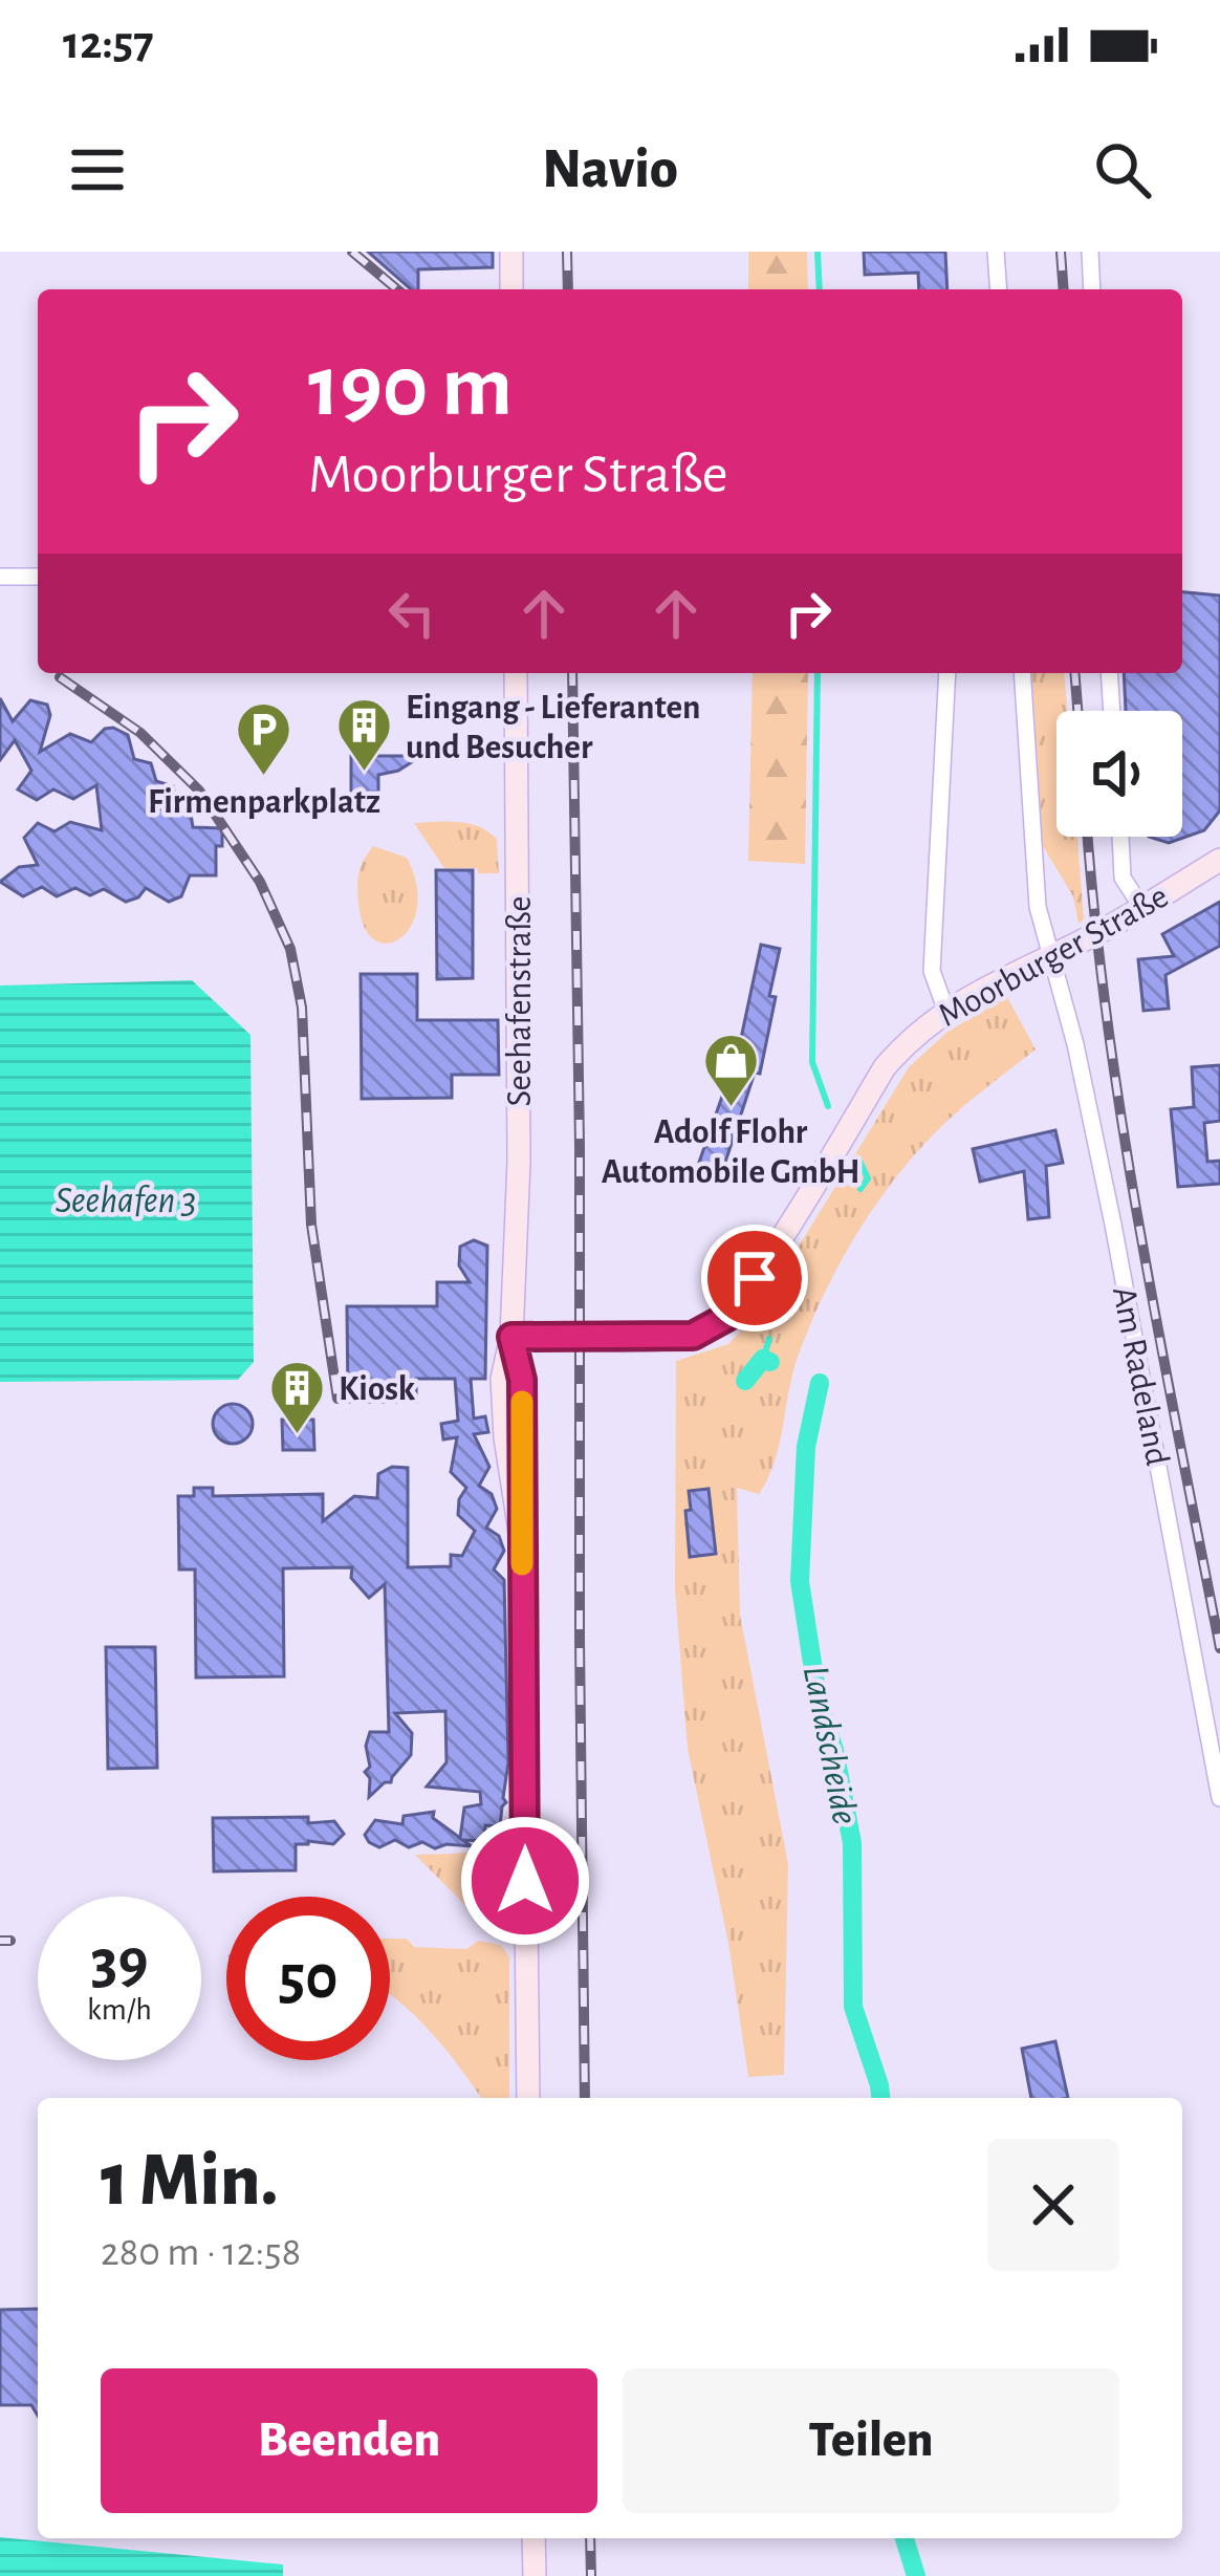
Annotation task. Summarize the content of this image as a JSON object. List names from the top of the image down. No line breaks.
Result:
{"streets":{"main road":["Moorburger Straße","Seehafenstraße"],"street":["Am Radeland"]},"crossings":[["Moorburger Straße","Seehafenstraße"],["Moorburger Straße","Am Radeland"]],"water":["Seehafen 3","Landscheide"],"places":{"building":["Eingang - Lieferanten und Besucher","Kiosk"],"parking":["Firmenparkplatz"],"shop":["Adolf Flohr Automobile GmbH"]},"page":{"status":"12:57","header":"Navio","turn":["190 m","Moorburger Straße"],"speed":"39 km/h","limit":"50","heading":["1 Min.","280 m · 12:58"],"buttons":["Beenden","Teilen"]}}
